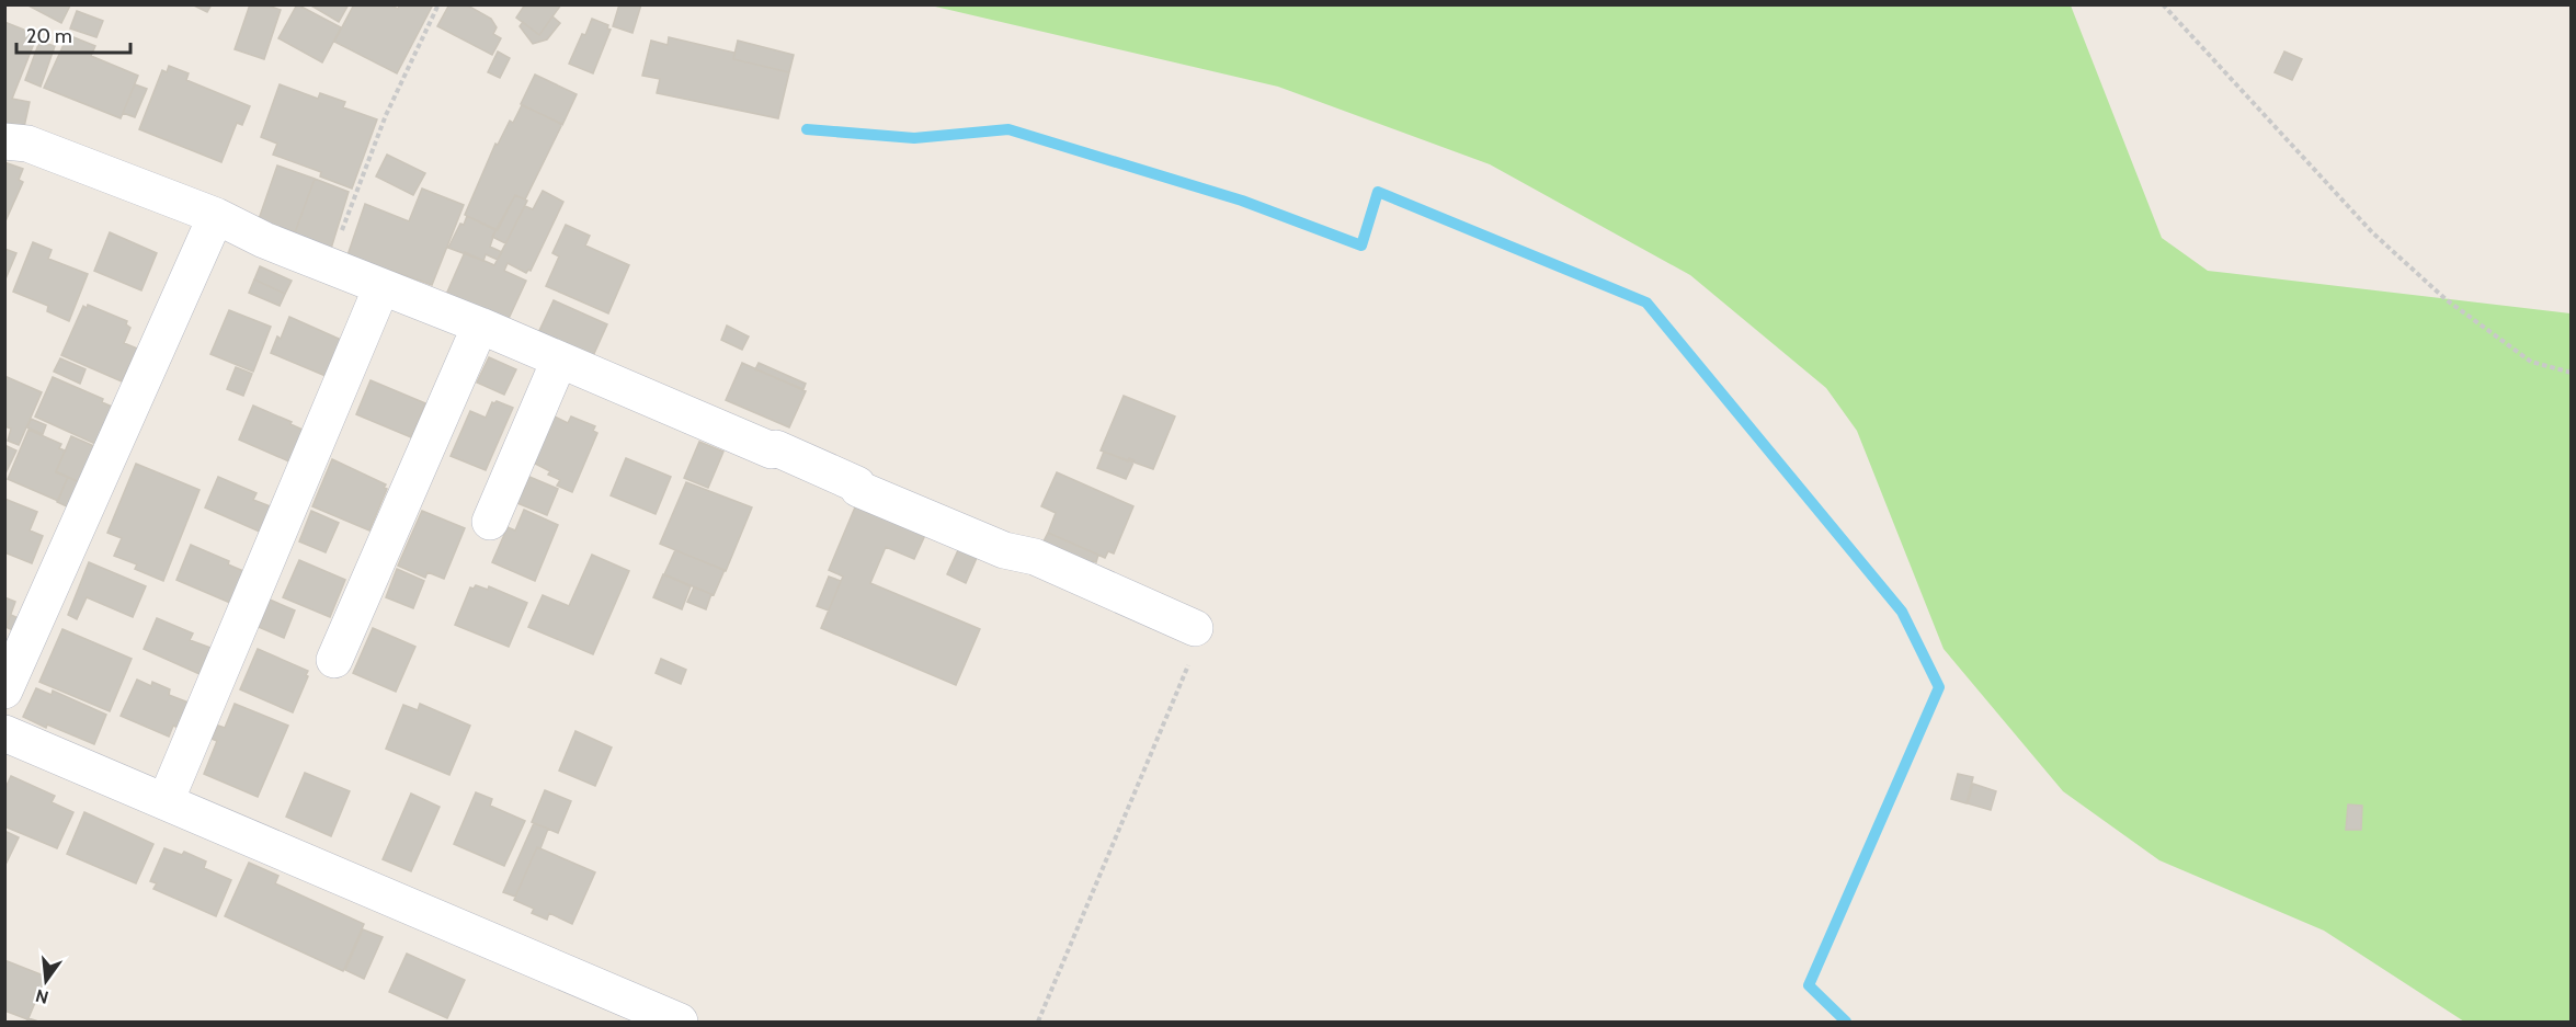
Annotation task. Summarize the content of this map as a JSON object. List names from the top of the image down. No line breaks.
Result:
{"scale_bar":"20 m","north":"bottom"}
